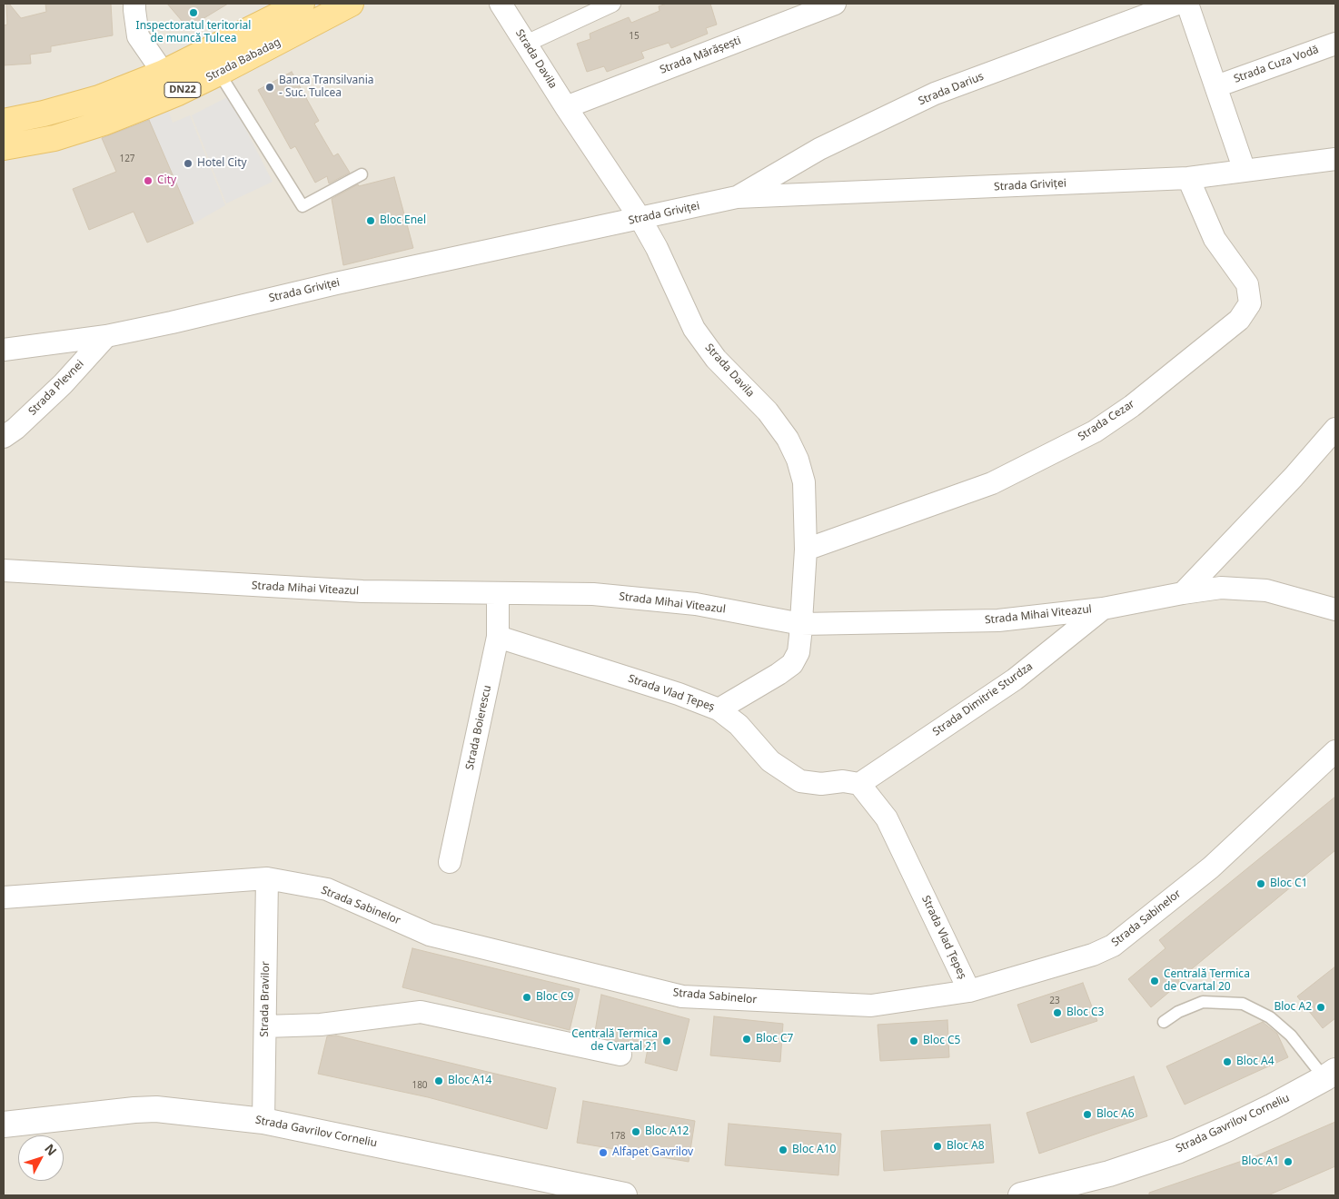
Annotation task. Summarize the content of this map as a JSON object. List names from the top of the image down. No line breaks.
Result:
{"streets":{"main road":["Strada Babadag","DN22"],"street":["Strada Mărășești","Strada Davila","Strada Cuza Vodă","Strada Darius","Strada Griviței","Strada Plevnei","Strada Cezar","Strada Mihai Viteazul","Strada Vlad Țepeș","Strada Dimitrie Sturdza","Strada Boierescu","Strada Sabinelor","Strada Bravilor","Strada Gavrilov Corneliu"]},"crossings":[["Strada Mărășești","Strada Davila"],["Strada Davila","Strada Griviței"],["Strada Davila","Strada Cezar"],["Strada Davila","Strada Mihai Viteazul"],["Strada Davila","Strada Vlad Țepeș"],["Strada Darius","Strada Griviței"],["Strada Griviței","Strada Plevnei"],["Strada Griviței","Strada Cezar"],["Strada Mihai Viteazul","Strada Dimitrie Sturdza"],["Strada Mihai Viteazul","Strada Boierescu"],["Strada Vlad Țepeș","Strada Dimitrie Sturdza"],["Strada Vlad Țepeș","Strada Boierescu"],["Strada Vlad Țepeș","Strada Sabinelor"],["Strada Sabinelor","Strada Bravilor"],["Strada Bravilor","Strada Gavrilov Corneliu"]],"places":["Inspectoratul teritorial de muncă Tulcea","Banca Transilvania - Suc. Tulcea","Hotel City","City","Bloc Enel","Bloc C1","Centrală Termica de Cvartal 20","Bloc C9","Bloc A2","Bloc C3","Bloc C7","Centrală Termica de Cvartal 21","Bloc C5","Bloc A4","Bloc A14","Bloc A6","Bloc A12","Bloc A8","Bloc A10","Alfapet Gavrilov","Bloc A1"],"house_numbers":["15","127","23","180","178"],"north":"top right"}
